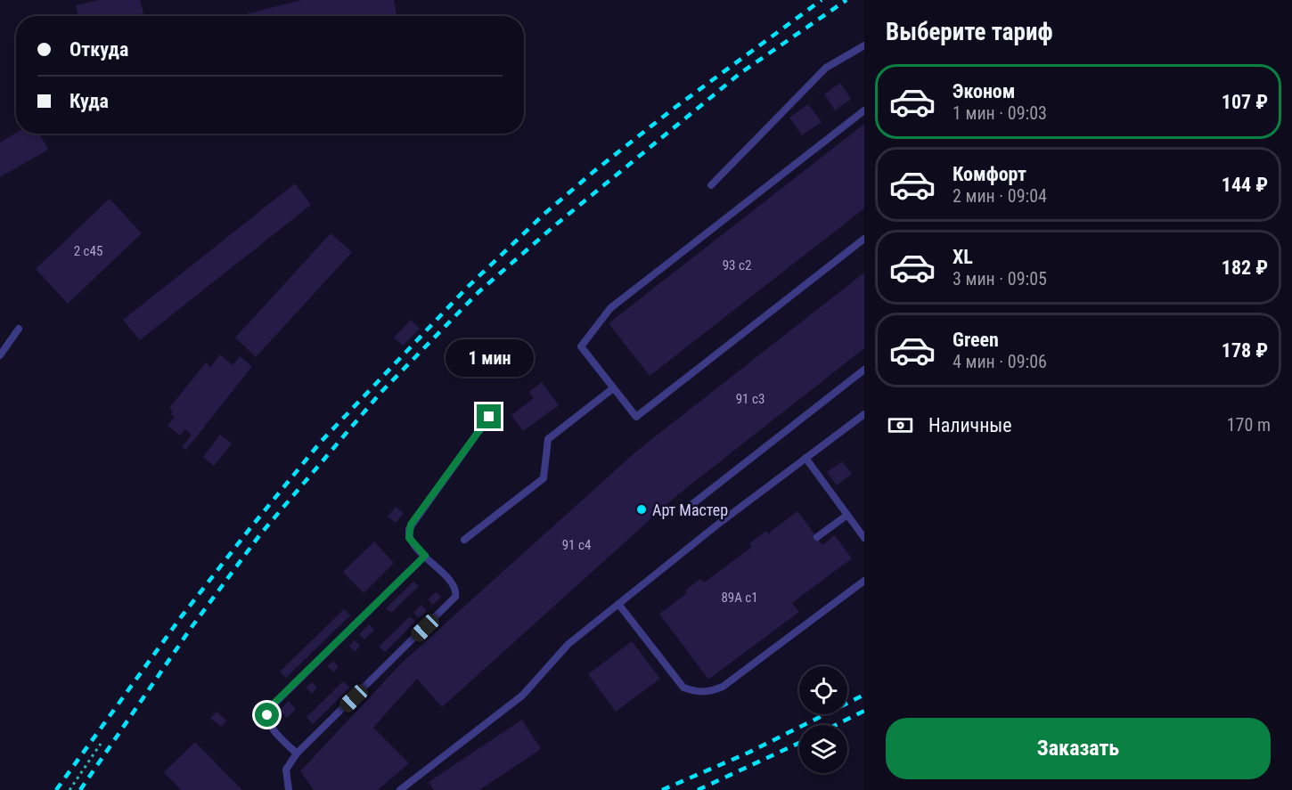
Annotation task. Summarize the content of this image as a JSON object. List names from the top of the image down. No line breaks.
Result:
{"places":["Арт Мастер"],"house_numbers":["2 с45","93 с2","91 с3","91 с4","89А с1"],"page":{"heading":"Выберите тариф","banner":["Откуда","Куда"],"list":[{"name":"Эконом","note":"1 мин · 09:03","value":"107 ₽"},{"name":"Комфорт","note":"2 мин · 09:04","value":"144 ₽"},{"name":"XL","note":"3 мин · 09:05","value":"182 ₽"},{"name":"Green","note":"4 мин · 09:06","value":"178 ₽"}],"bubble":"1 мин","pay":["Наличные","170 m"],"buttons":"Заказать"}}
